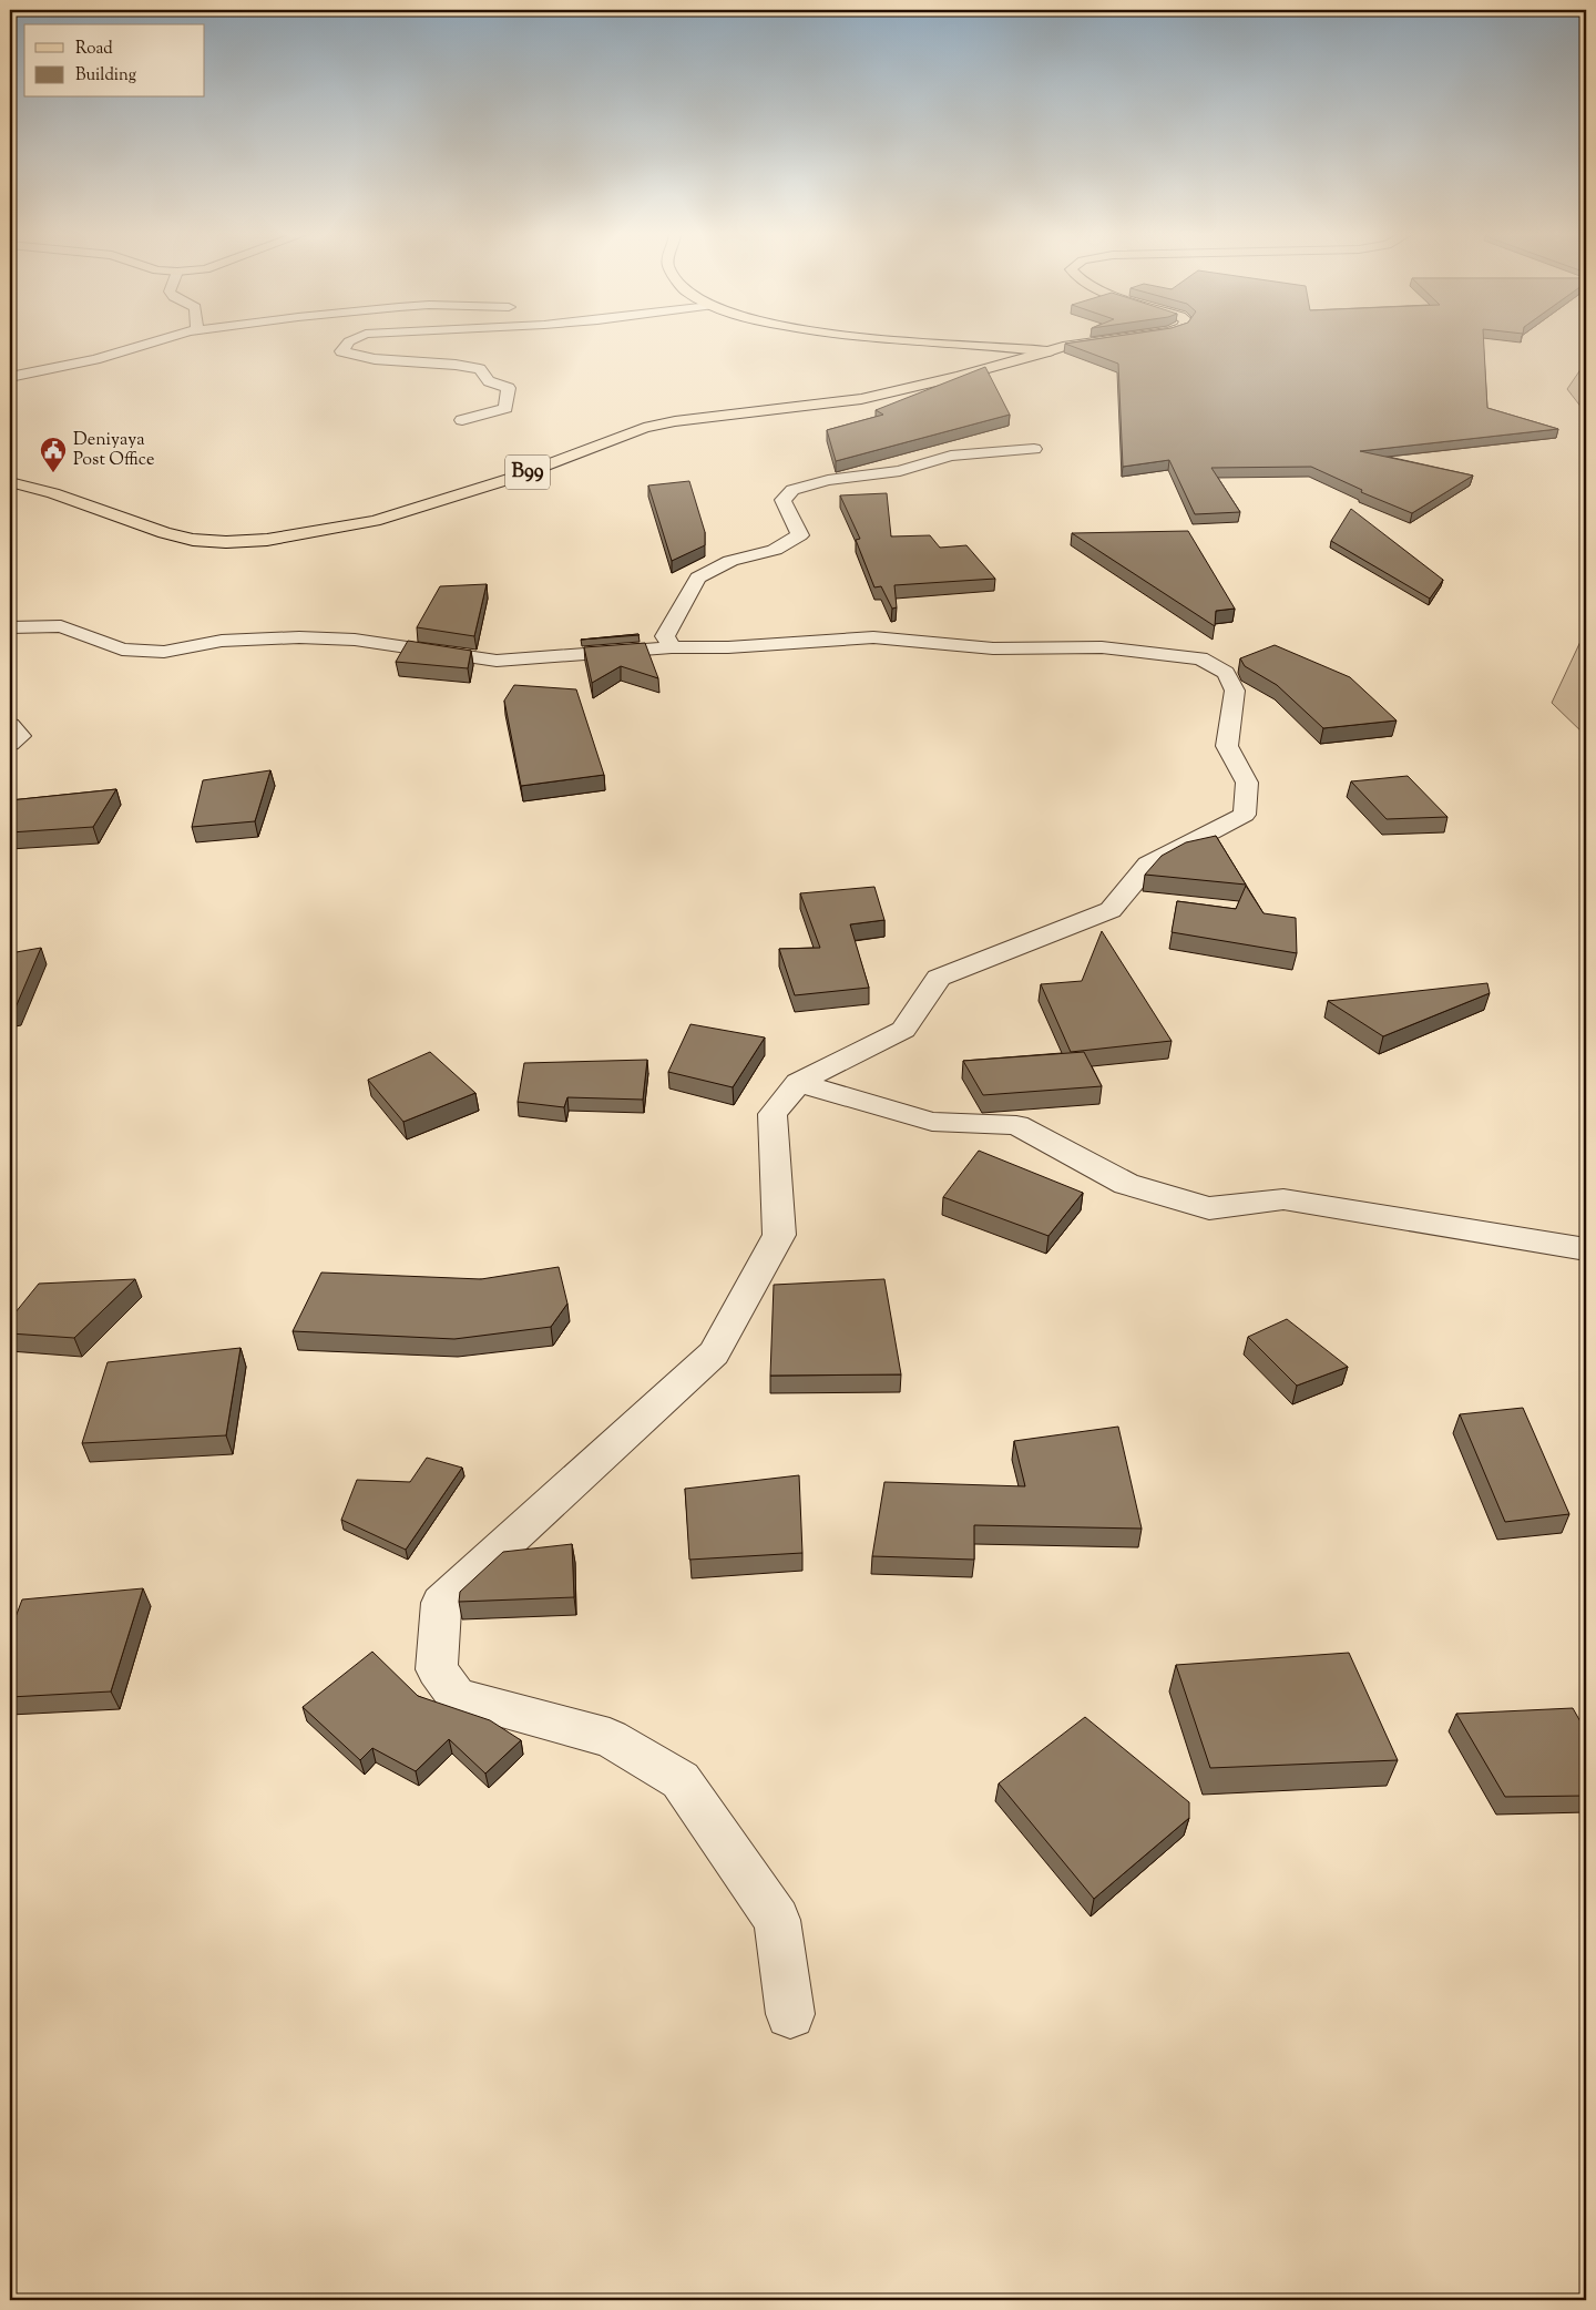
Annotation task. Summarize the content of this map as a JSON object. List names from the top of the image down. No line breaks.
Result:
{"streets":{"main road":["B99"]},"places":{"public building":["Deniyaya Post Office"]},"legend":["Road","Building"]}
